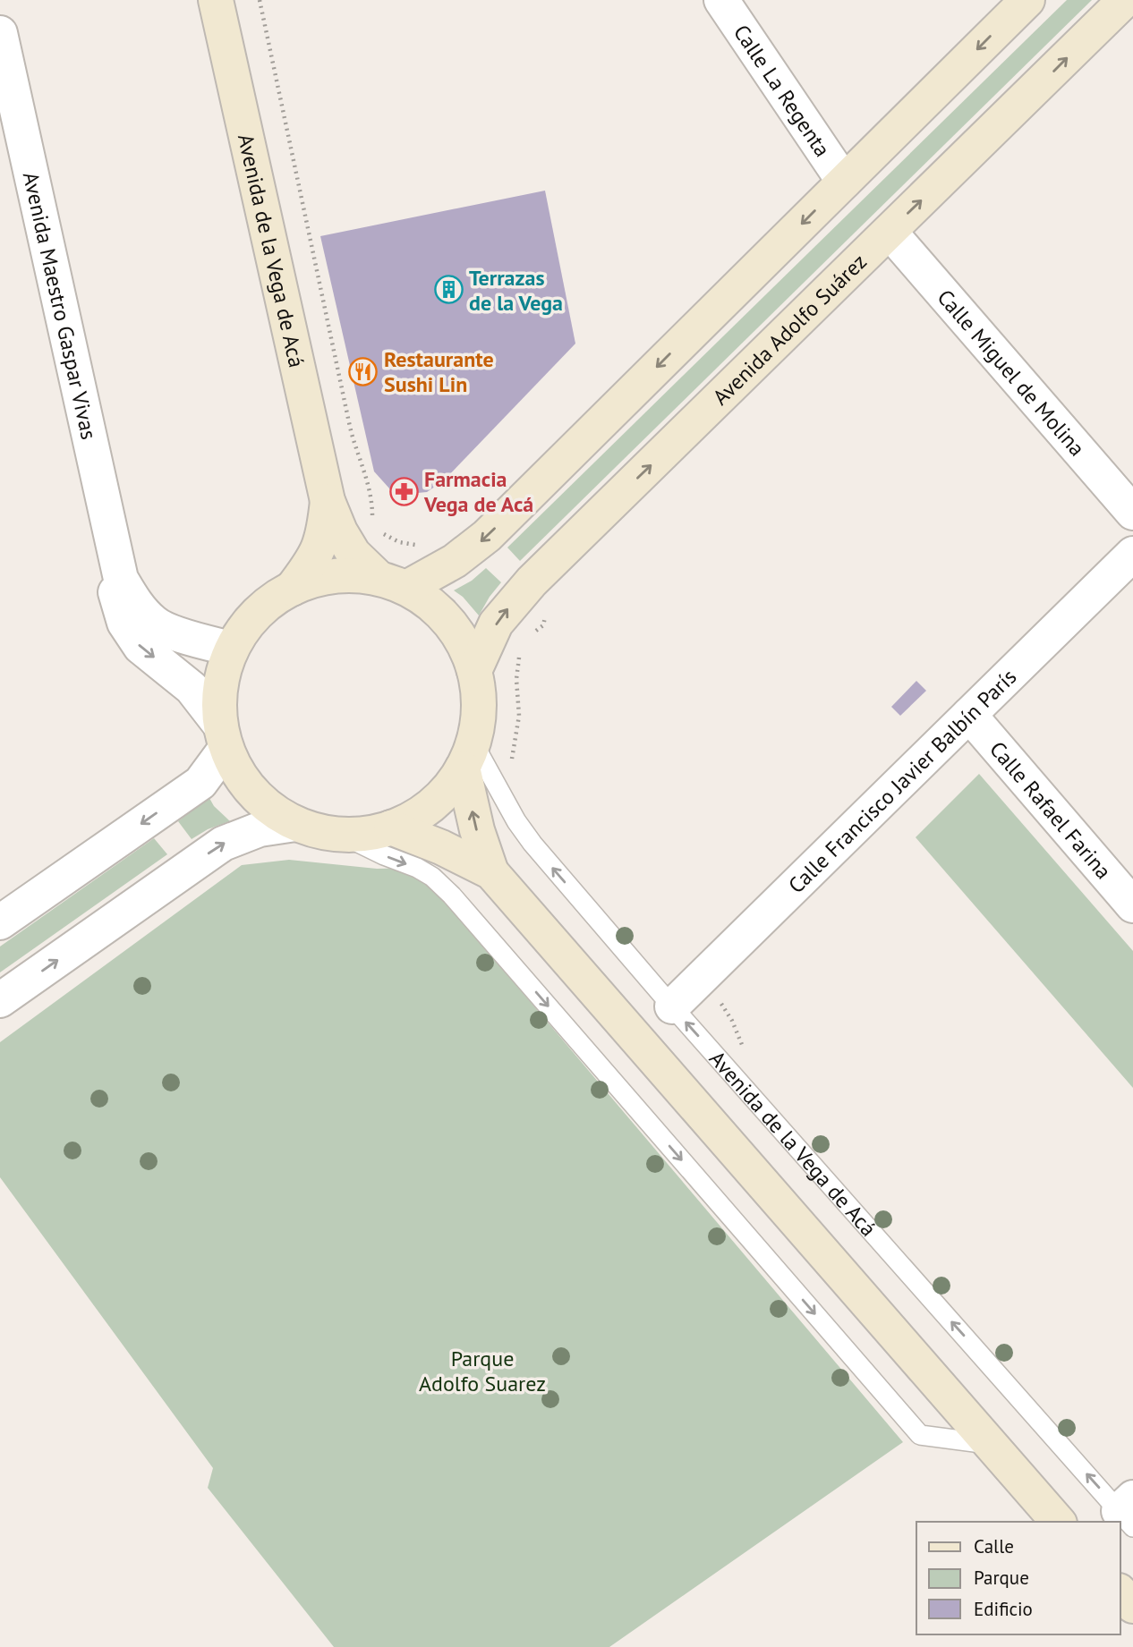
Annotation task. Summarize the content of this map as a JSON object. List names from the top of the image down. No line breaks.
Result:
{"streets":{"main road":["Avenida de la Vega de Acá","Avenida Adolfo Suárez"],"street":["Calle La Regenta","Avenida Maestro Gaspar Vivas","Calle Miguel de Molina","Calle Francisco Javier Balbín París","Calle Rafael Farina"]},"crossings":[["Avenida de la Vega de Acá","Avenida Adolfo Suárez"],["Avenida de la Vega de Acá","Calle Francisco Javier Balbín París"],["Avenida Adolfo Suárez","Calle Miguel de Molina"],["Calle Francisco Javier Balbín París","Calle Rafael Farina"]],"parks":["Parque Adolfo Suarez"],"places":{"building":["Terrazas de la Vega"],"restaurant":["Restaurante Sushi Lin"],"pharmacy":["Farmacia Vega de Acá"]},"legend":["Calle","Parque","Edificio"]}
